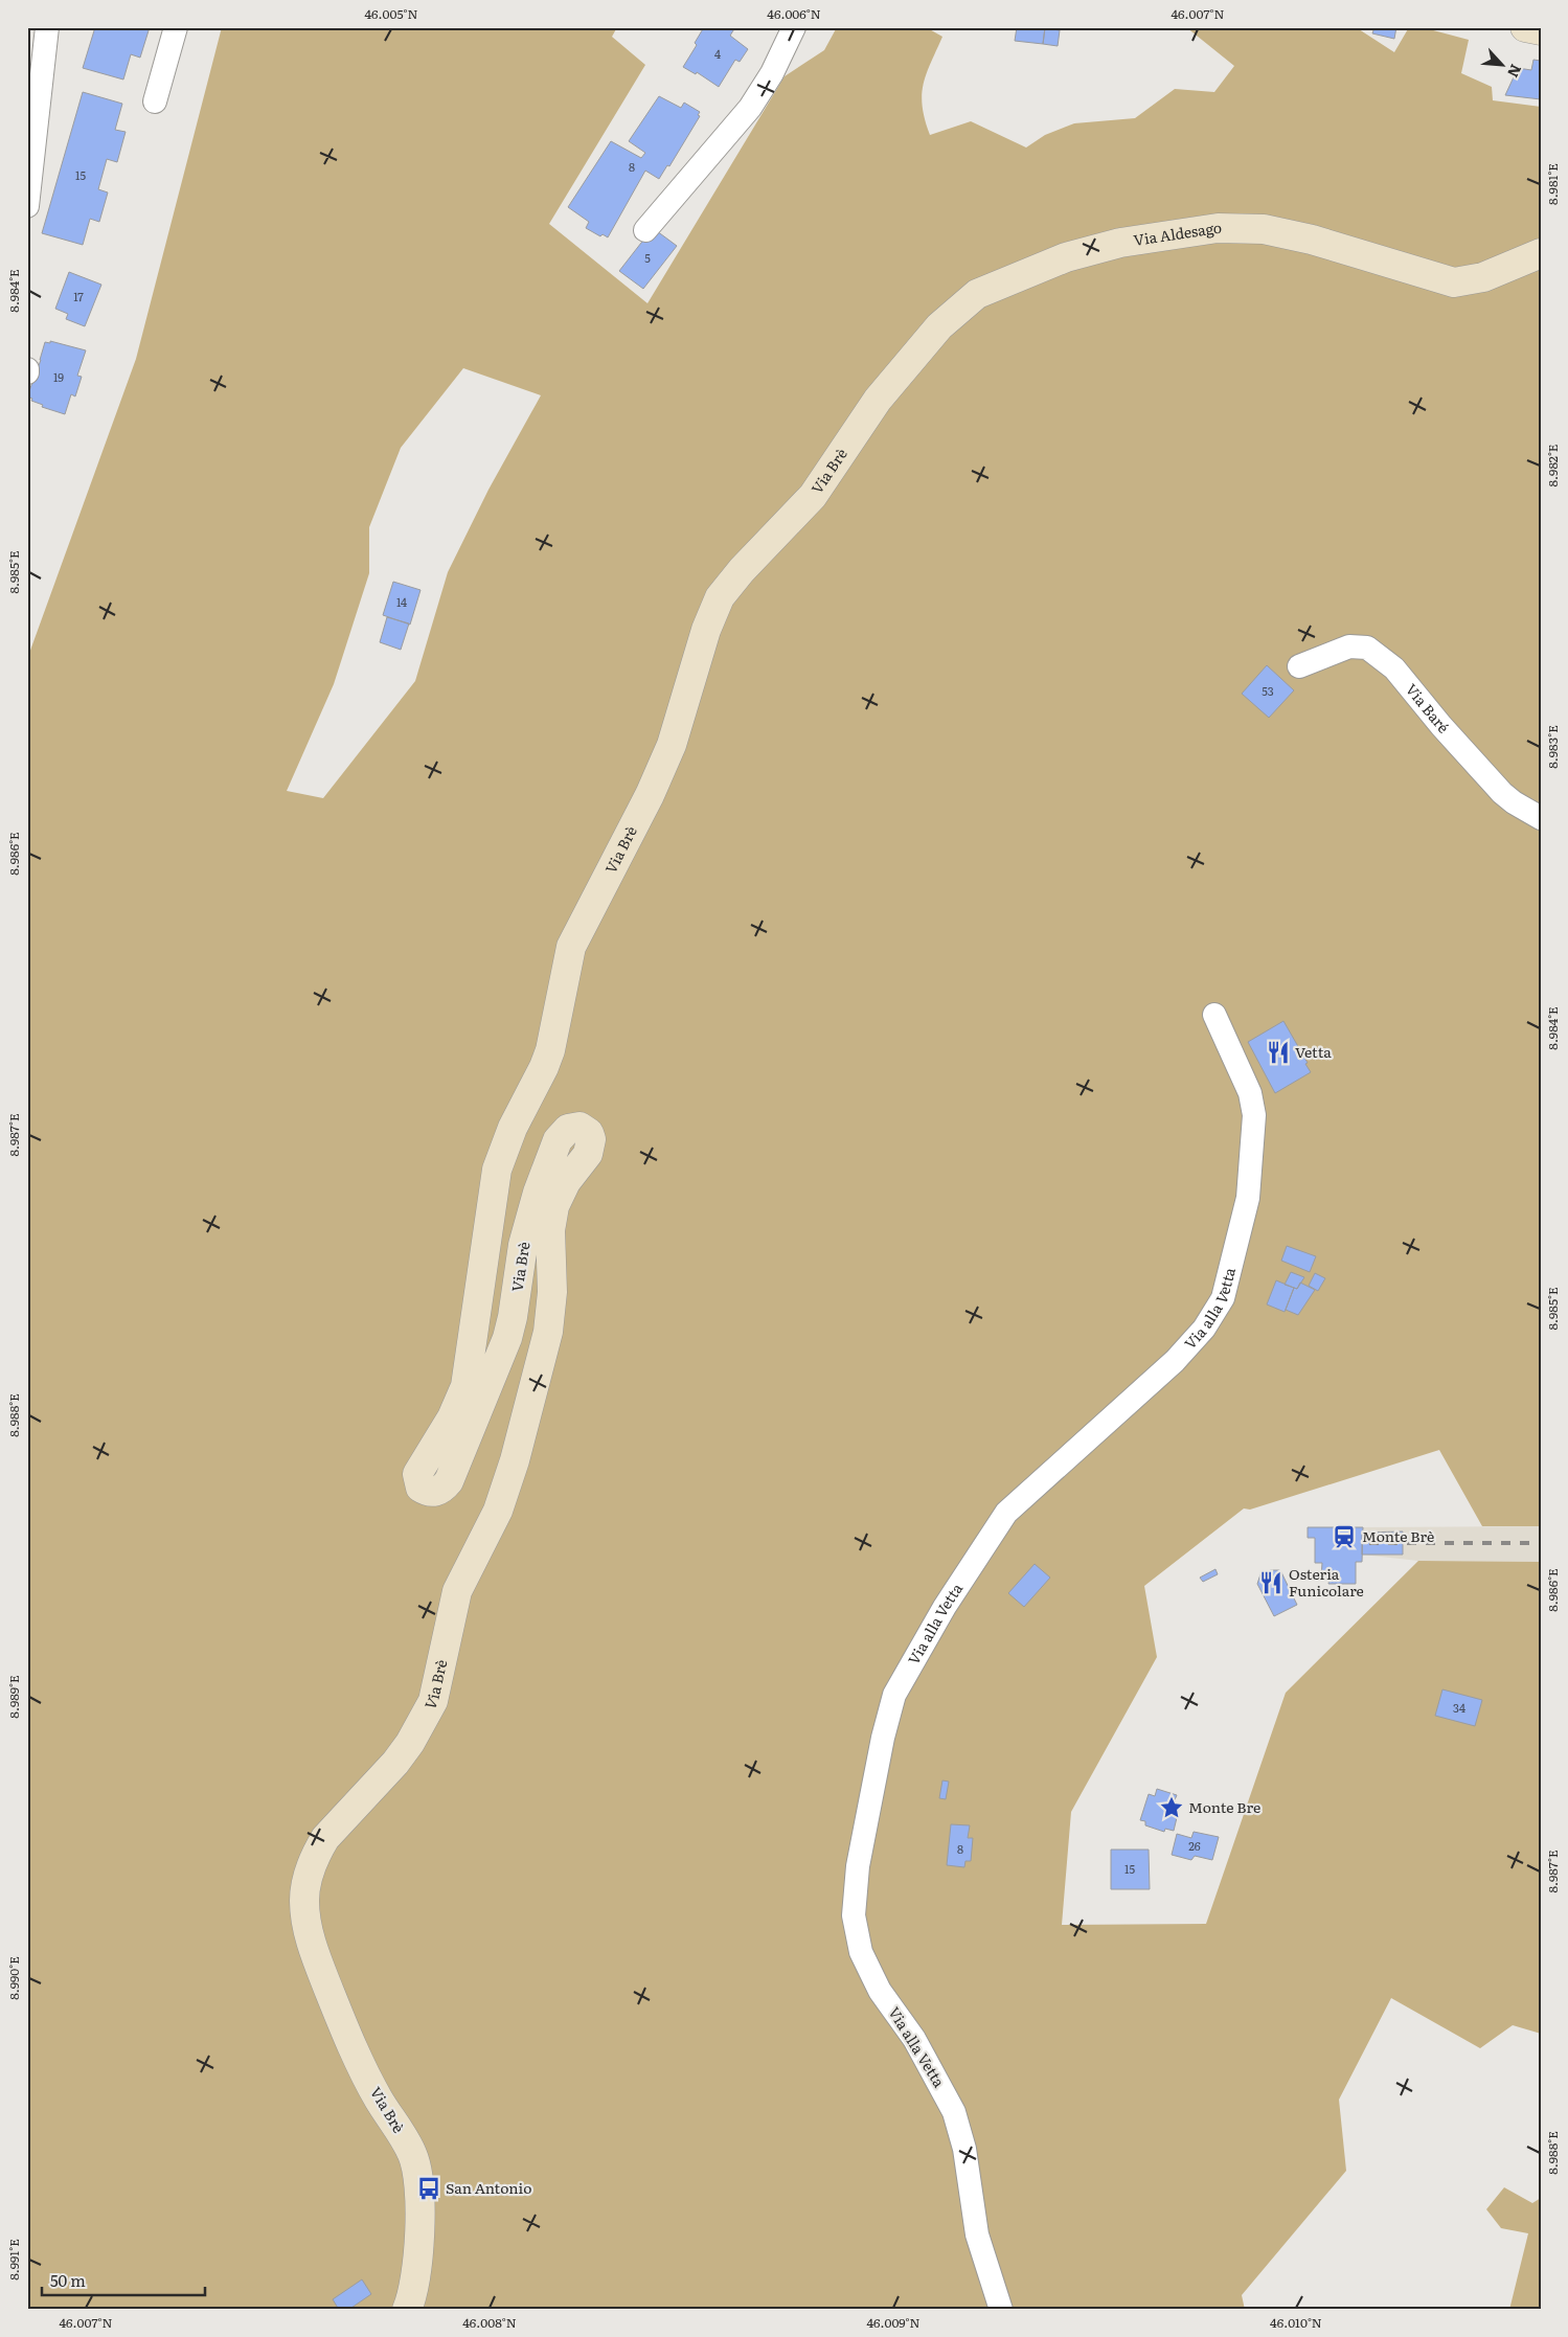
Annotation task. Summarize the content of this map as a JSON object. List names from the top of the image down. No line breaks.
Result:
{"streets":{"street":["Via Aldesago","Via Brè","Via Baré","Via alla Vetta"]},"crossings":[["Via Aldesago","Via Brè"]],"places":{"restaurant":["Vetta","Osteria Funicolare"],"station":["Monte Brè"],"place":["Monte Bre"],"bus stop":["San Antonio"]},"house_numbers":["4","8","15","5","17","19","14","53","34","26","8","15"],"scale_bar":"50 m","north":"bottom right","coordinates":["46.005°N","46.006°N","46.007°N","8.981°E","8.984°E","8.982°E","8.985°E","8.983°E","8.986°E","8.987°E","8.988°E","8.989°E","8.990°E","8.991°E","46.008°N","46.009°N","46.010°N"]}
